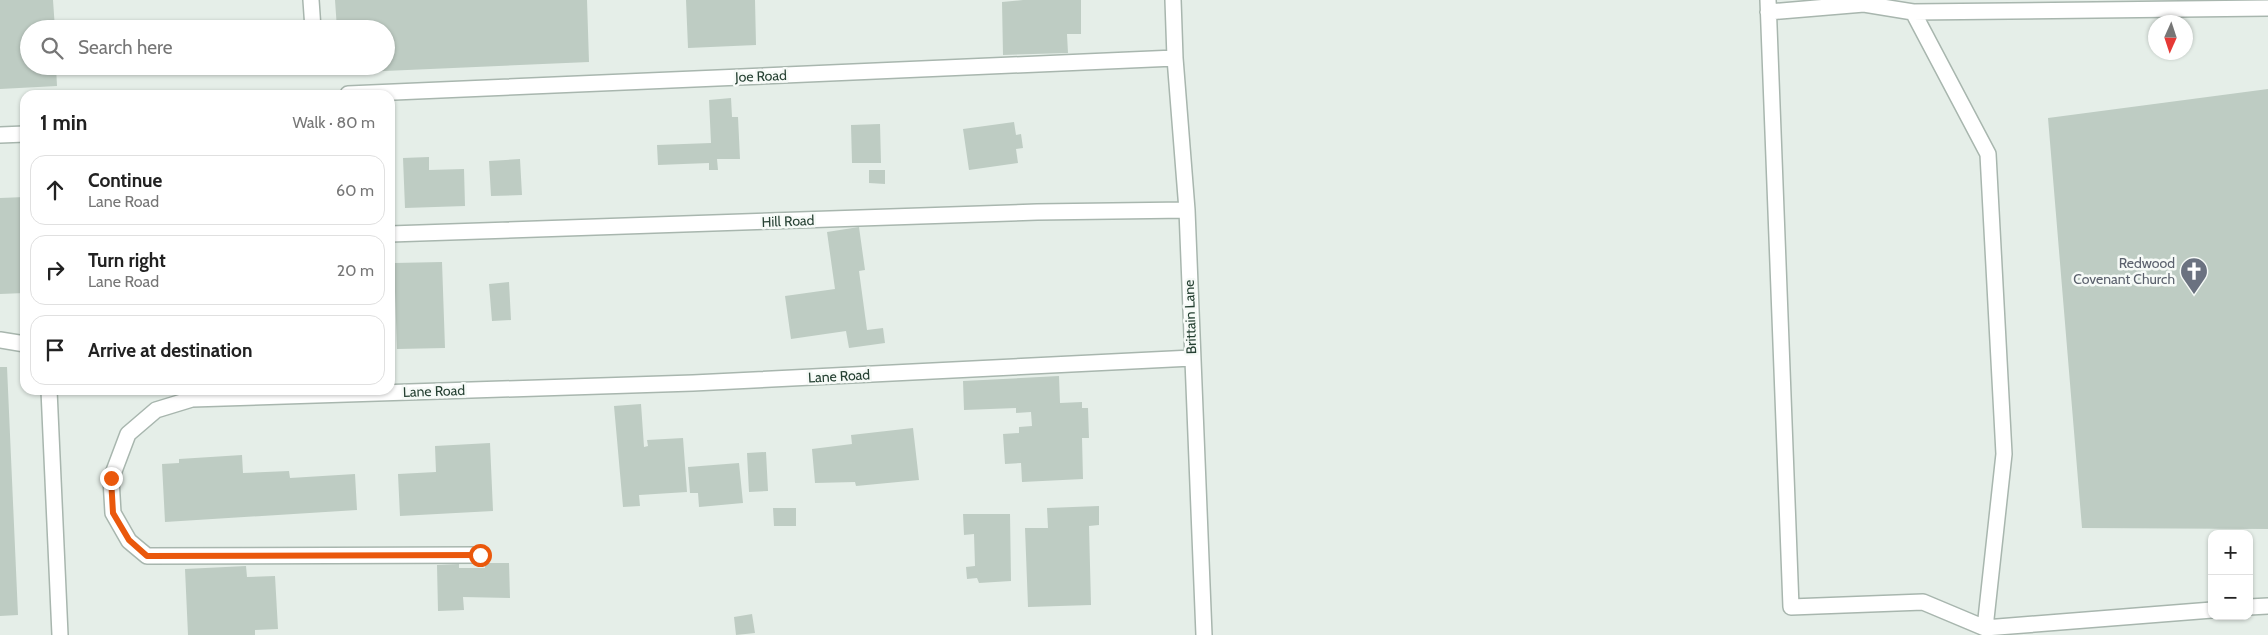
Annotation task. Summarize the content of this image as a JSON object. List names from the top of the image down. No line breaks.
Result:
{"streets":{"street":["Joe Road","Hill Road","Brittain Lane","Lane Road"]},"crossings":[["Joe Road","Brittain Lane"],["Hill Road","Brittain Lane"],["Brittain Lane","Lane Road"]],"places":{"church":["Redwood Covenant Church"]},"north":"bottom","page":{"search":"Search here","heading":["1 min","Walk · 80 m"],"list":[["Continue","Lane Road","60 m"],["Turn right","Lane Road","20 m"],"Arrive at destination"],"map_buttons":["+","−"]}}
